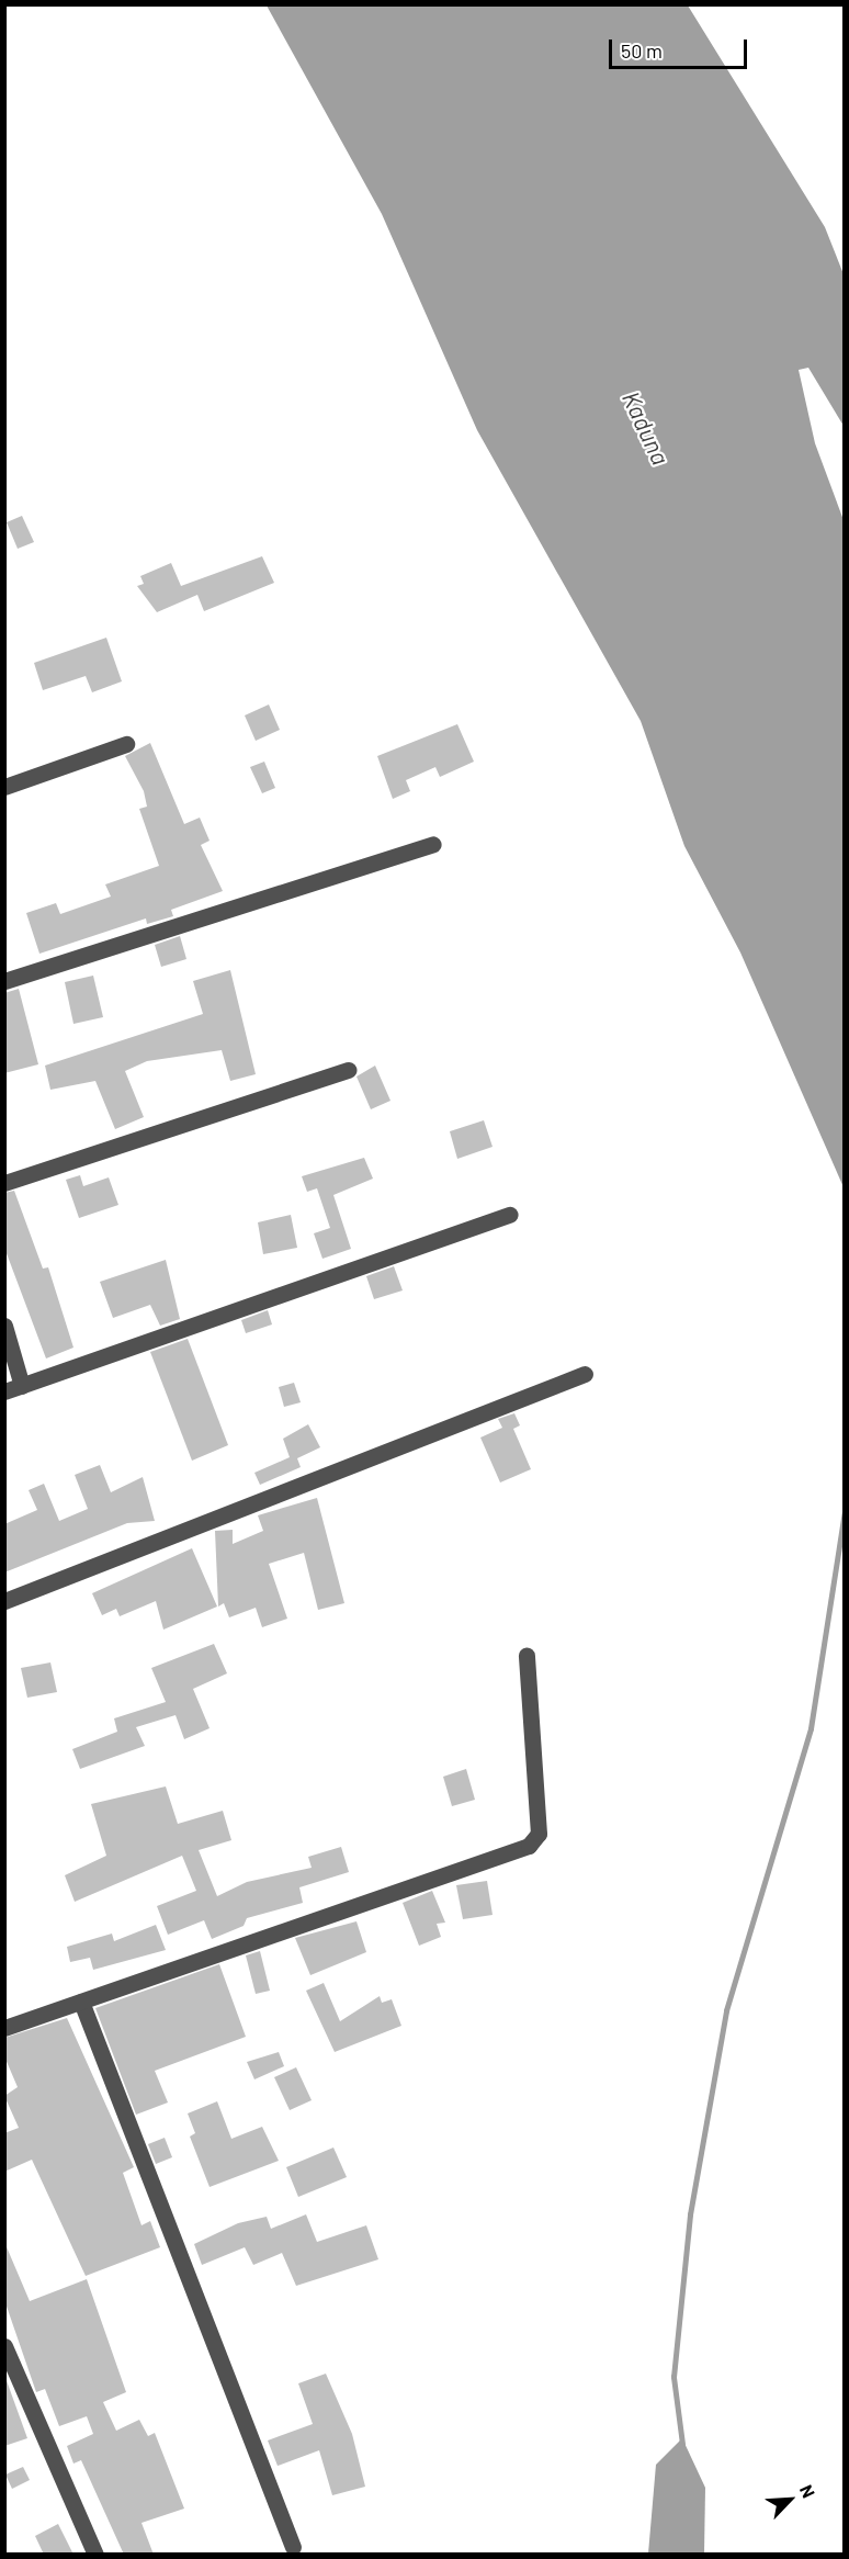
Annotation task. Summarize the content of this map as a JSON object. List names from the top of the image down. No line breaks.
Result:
{"water":["Kaduna"],"scale_bar":"50 m","north":"top right"}
